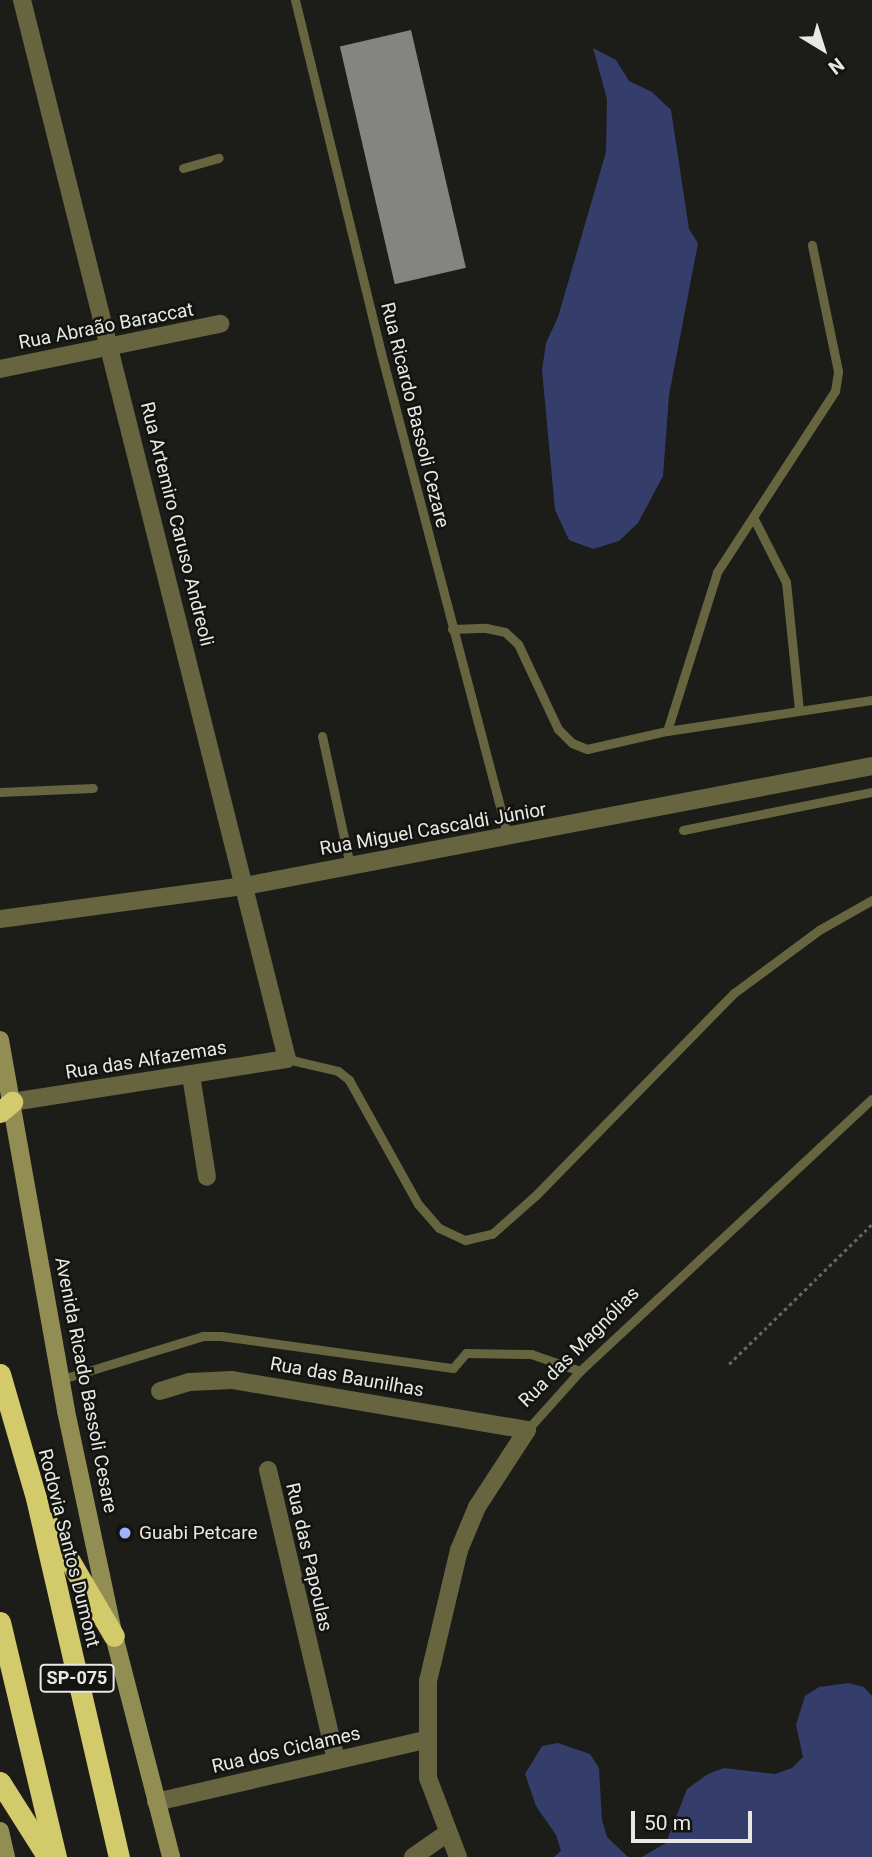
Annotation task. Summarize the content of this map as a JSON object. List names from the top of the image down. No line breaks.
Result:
{"streets":{"highway":["Rodovia Santos Dumont","SP-075"],"street":["Rua Abraão Baraccat","Rua Artemiro Caruso Andreoli","Rua Miguel Cascaldi Júnior","Rua das Alfazemas","Rua das Magnólias","Rua das Baunilhas","Avenida Ricado Bassoli Cesare","Rua das Papoulas","Rua dos Ciclames"],"lane":["Rua Ricardo Bassoli Cezare"]},"crossings":[["Rua Abraão Baraccat","Rua Artemiro Caruso Andreoli"],["Rua Ricardo Bassoli Cezare","Rua Miguel Cascaldi Júnior"],["Rua Artemiro Caruso Andreoli","Rua Miguel Cascaldi Júnior"],["Rua Artemiro Caruso Andreoli","Rua das Alfazemas"],["Rua das Alfazemas","Avenida Ricado Bassoli Cesare"],["Rua das Magnólias","Rua das Baunilhas"],["Rua das Magnólias","Rua dos Ciclames"],["Avenida Ricado Bassoli Cesare","Rua dos Ciclames"],["Rua das Papoulas","Rua dos Ciclames"]],"places":["Guabi Petcare"],"scale_bar":"50 m","north":"bottom right"}
